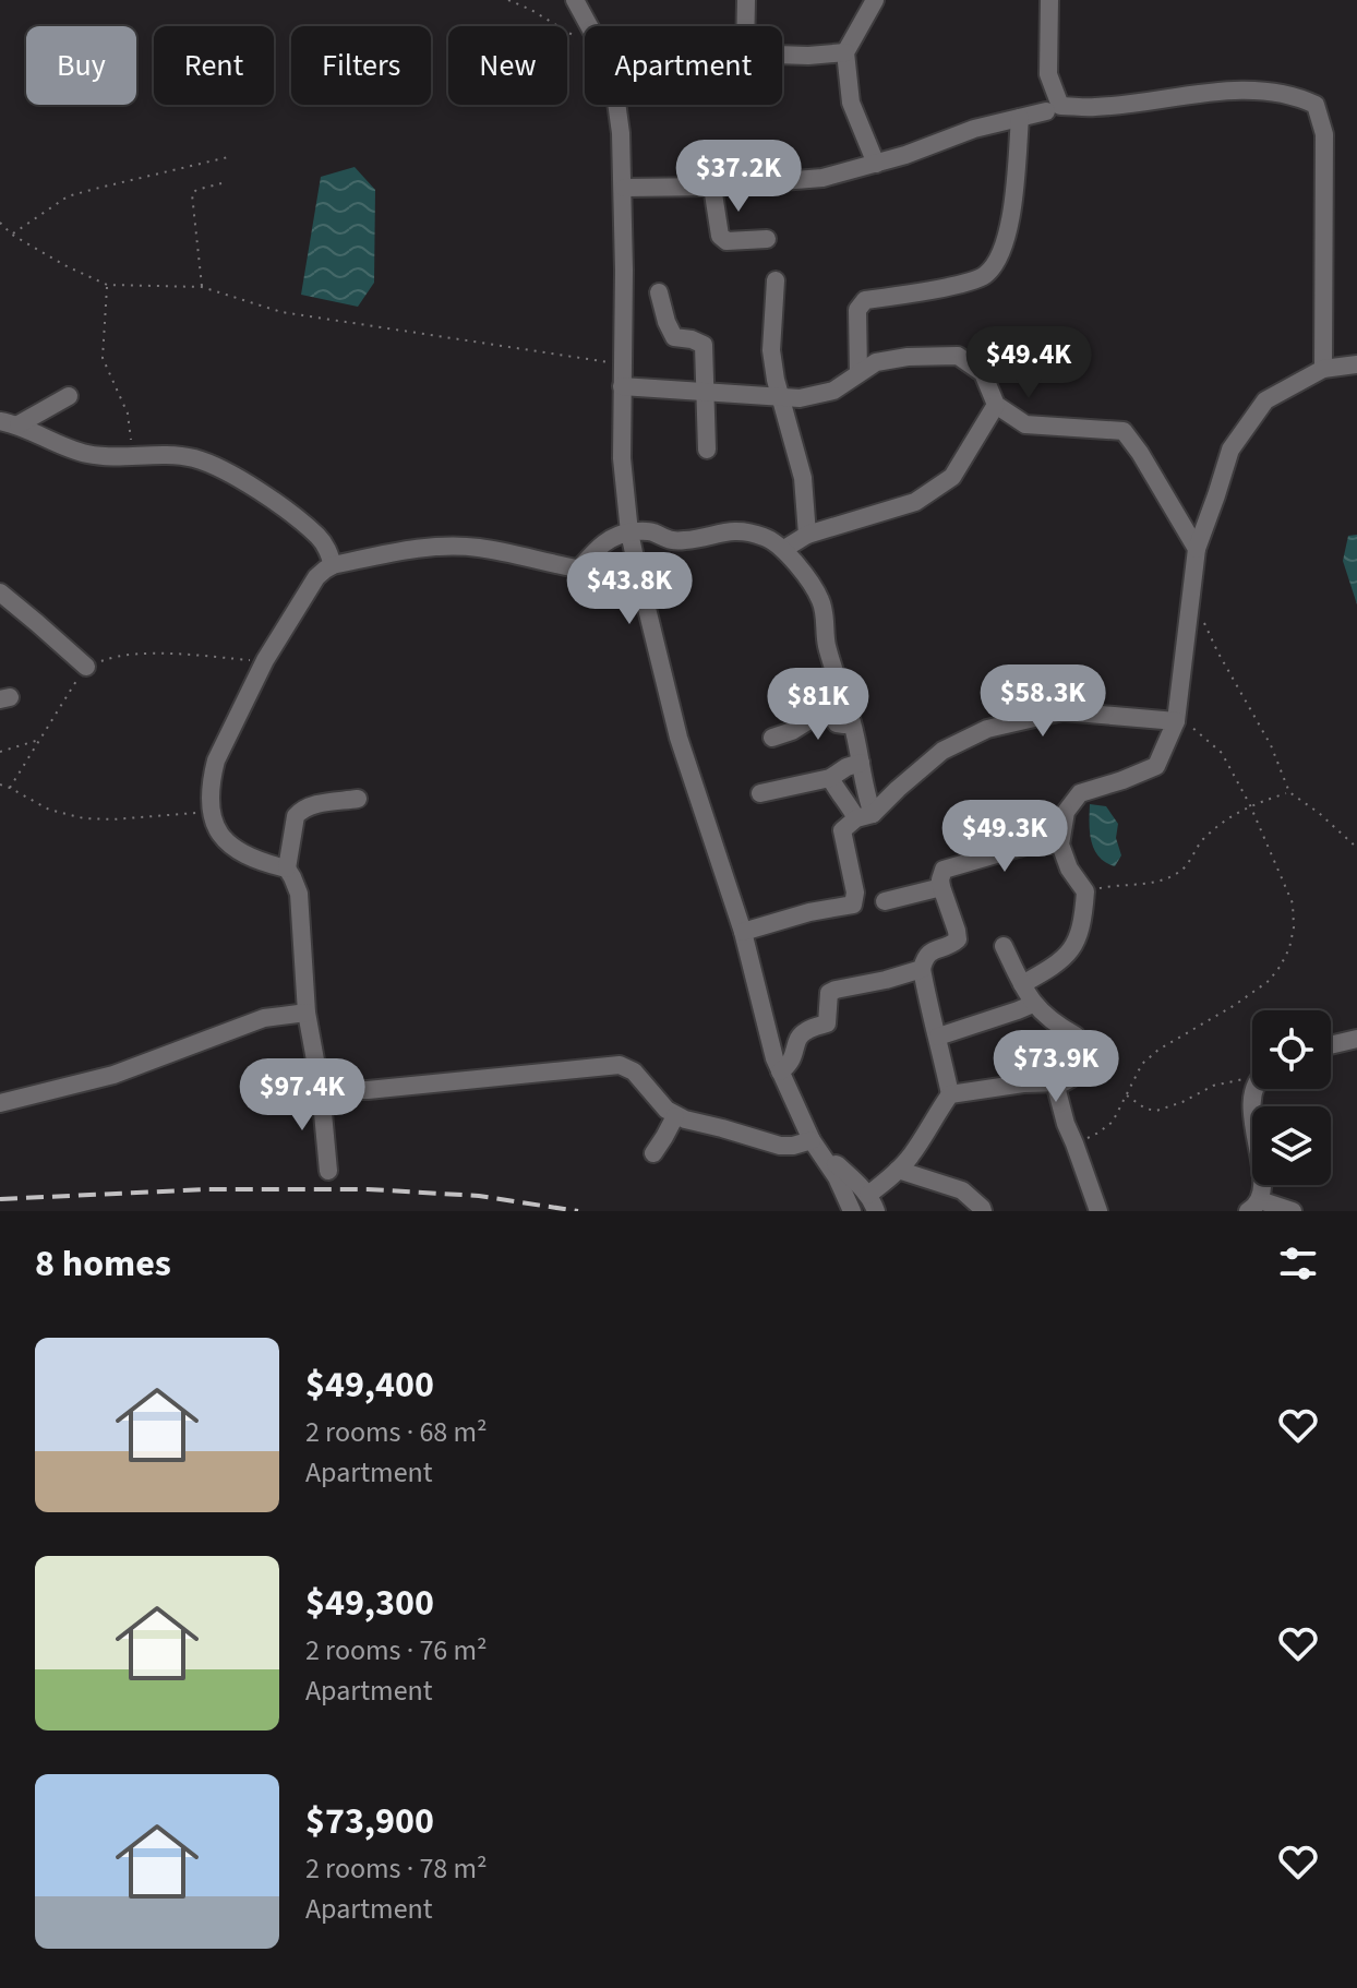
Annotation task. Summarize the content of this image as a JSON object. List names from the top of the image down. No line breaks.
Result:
{"page":{"chip":["Buy","Rent","Filters","New","Apartment"],"price":["$37.2K","$49.4K","$43.8K","$58.3K","$81K","$49.3K","$73.9K","$97.4K"],"heading":"8 homes","list":[{"name":"$49,400","note":"2 rooms · 68 m² · Apartment"},{"name":"$49,300","note":"2 rooms · 76 m² · Apartment"},{"name":"$73,900","note":"2 rooms · 78 m² · Apartment"}]}}
